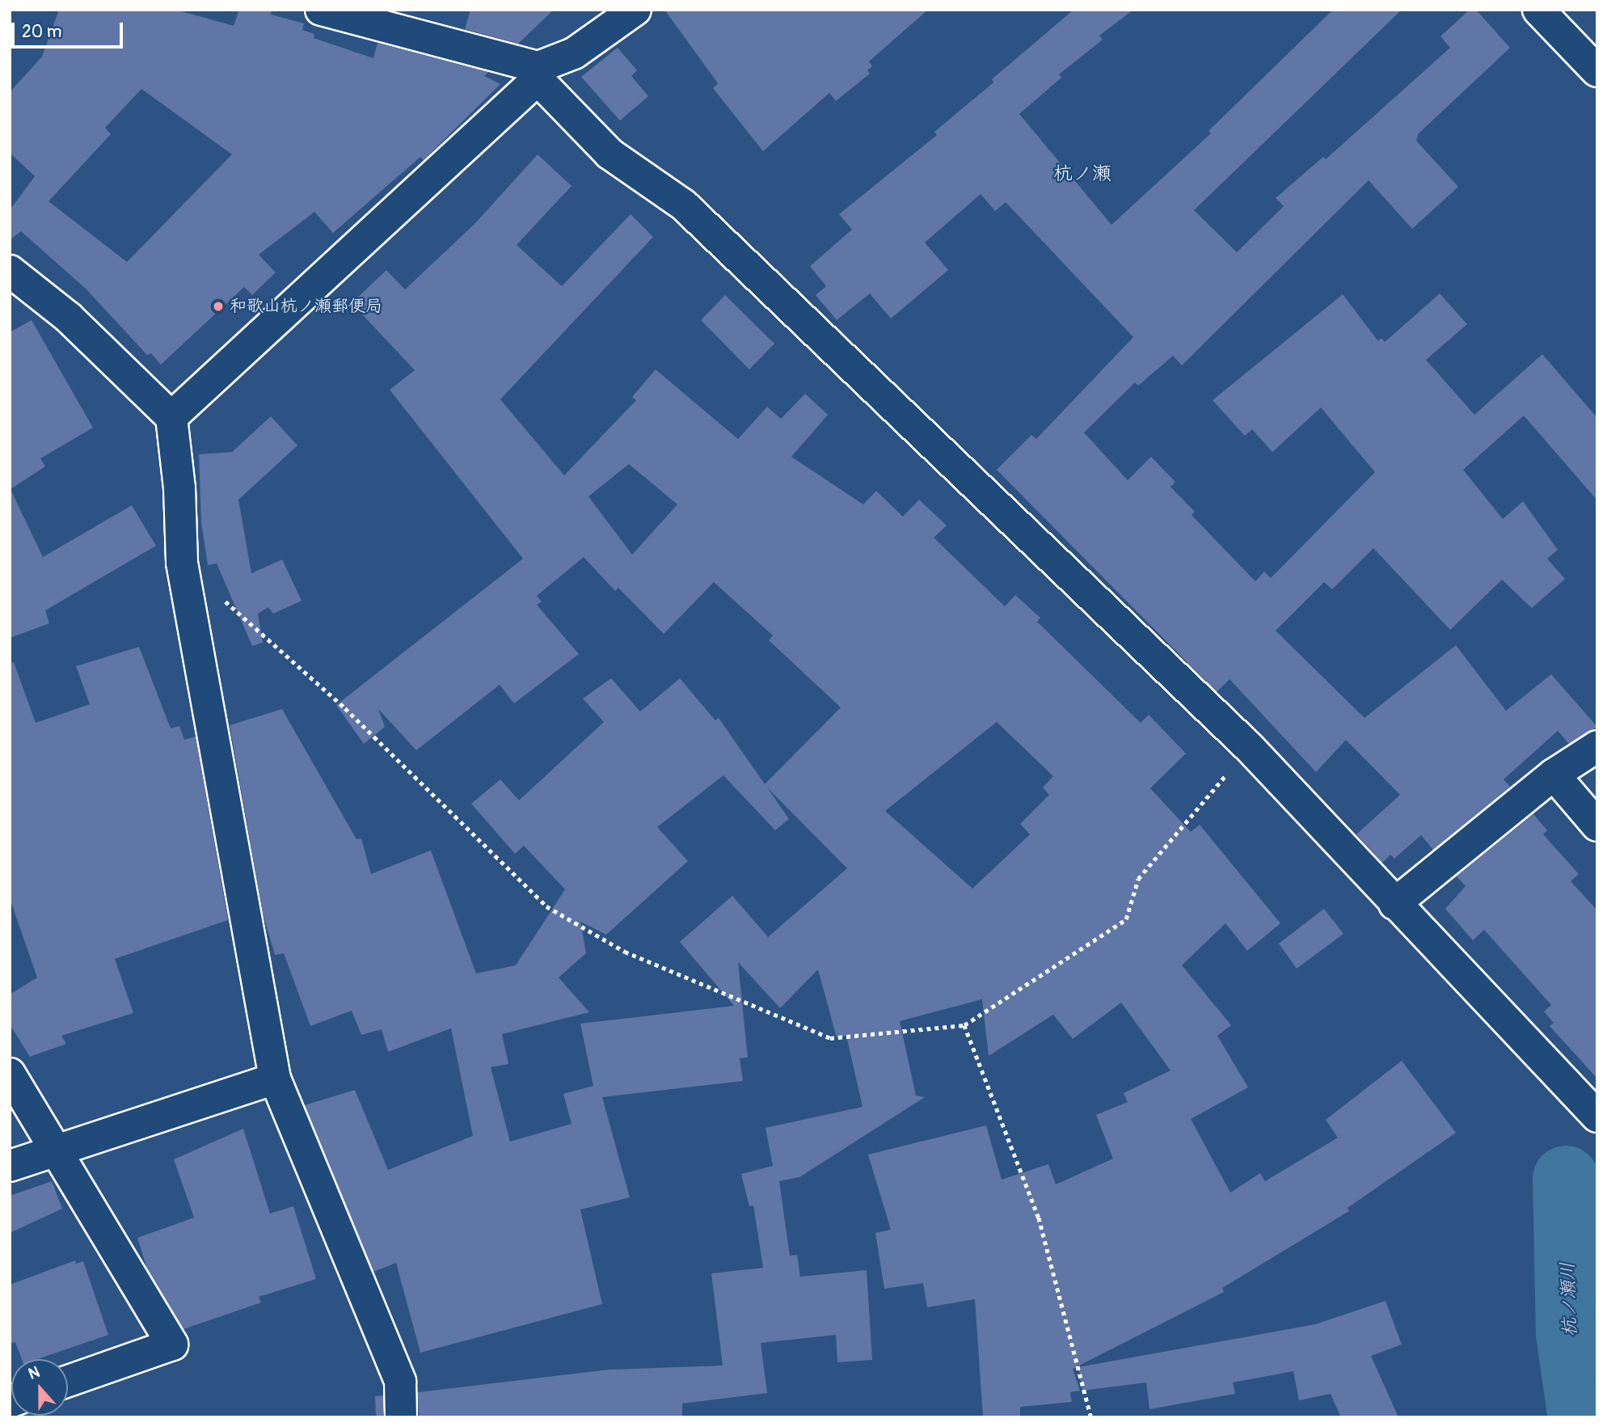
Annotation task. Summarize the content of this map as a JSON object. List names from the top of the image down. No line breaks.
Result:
{"districts":["杭ノ瀬"],"water":["杭ノ瀬川"],"places":["和歌山杭ノ瀬郵便局"],"scale_bar":"20 m","north":"top"}
